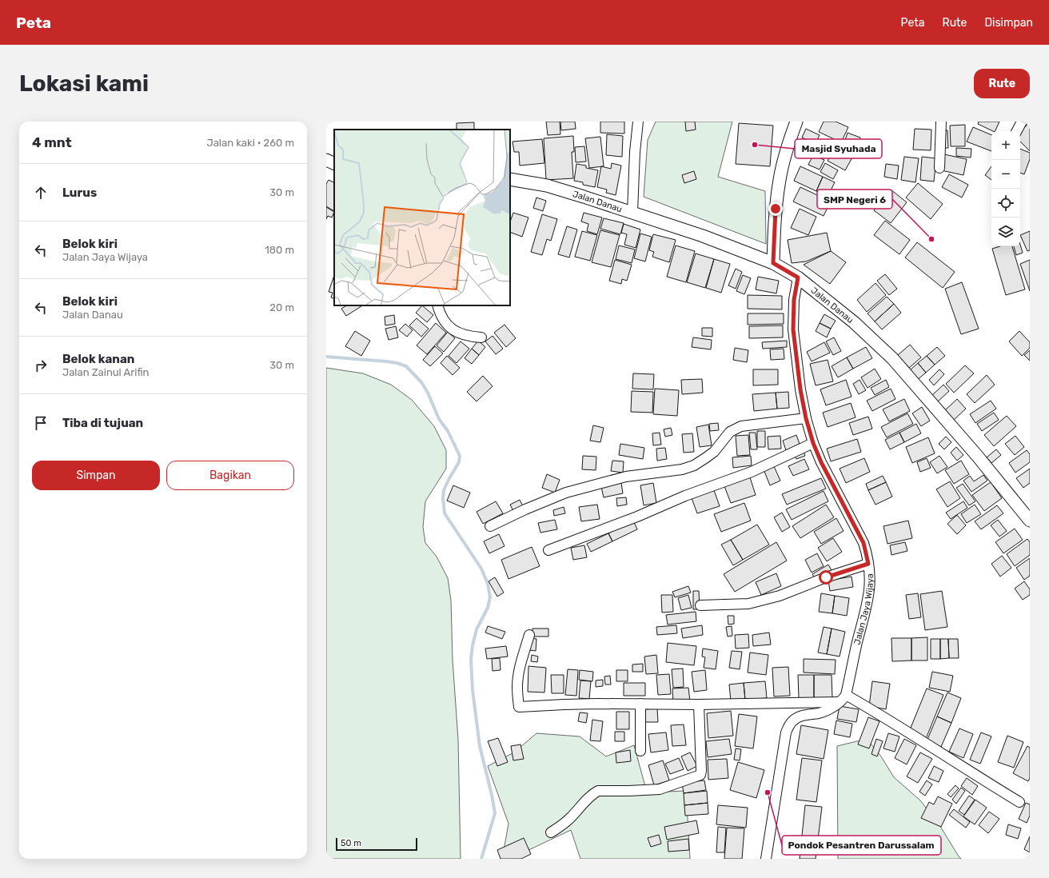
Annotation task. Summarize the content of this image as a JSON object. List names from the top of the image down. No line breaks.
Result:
{"streets":{"street":["Jalan Danau","Jalan Jaya Wijaya"]},"crossings":[["Jalan Danau","Jalan Jaya Wijaya"]],"places":["Masjid Syuhada","SMP Negeri 6","Pondok Pesantren Darussalam"],"scale_bar":"50 m","page":{"header":"Peta","nav":["Peta","Rute","Disimpan"],"buttons":["Rute",["Simpan","Bagikan"]],"title":"Lokasi kami","heading":["4 mnt","Jalan kaki · 260 m"],"map_buttons":["+","−"],"list":[["Lurus","30 m"],["Belok kiri","Jalan Jaya Wijaya","180 m"],["Belok kiri","Jalan Danau","20 m"],["Belok kanan","Jalan Zainul Arifin","30 m"],"Tiba di tujuan"],"scale":"50 m"}}
